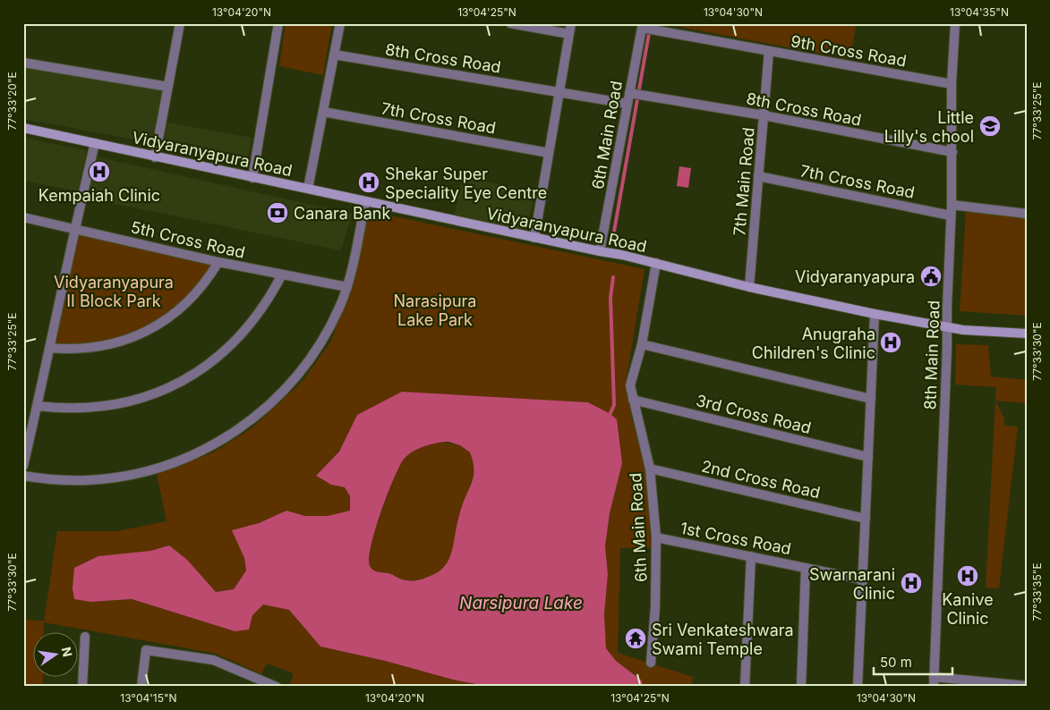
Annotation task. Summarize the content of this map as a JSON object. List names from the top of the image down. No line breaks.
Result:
{"streets":{"main road":["Vidyaranyapura Road"],"street":["9th Cross Road","8th Cross Road","7th Cross Road","6th Main Road","7th Main Road","5th Cross Road","8th Main Road","3rd Cross Road","2nd Cross Road","1st Cross Road"]},"crossings":[["9th Cross Road","6th Main Road"],["9th Cross Road","7th Main Road"],["9th Cross Road","8th Main Road"],["8th Cross Road","6th Main Road"],["8th Cross Road","7th Main Road"],["8th Cross Road","8th Main Road"],["7th Cross Road","7th Main Road"],["7th Cross Road","8th Main Road"],["6th Main Road","Vidyaranyapura Road"],["6th Main Road","3rd Cross Road"],["6th Main Road","2nd Cross Road"],["6th Main Road","1st Cross Road"],["Vidyaranyapura Road","7th Main Road"],["Vidyaranyapura Road","8th Main Road"]],"water":["Narsipura Lake"],"parks":["Vidyaranyapura II Block Park","Narasipura Lake Park"],"places":{"school or university":["Little Lilly's chool"],"hospital":["Kempaiah Clinic","Shekar Super Speciality Eye Centre","Anugraha Children's Clinic","Kanive Clinic","Swarnarani Clinic"],"bank":["Canara Bank"],"public building":["Vidyaranyapura"],"temple":["Sri Venkateshwara Swami Temple"]},"scale_bar":"50 m","north":"right","coordinates":["13°04'20\"N","13°04'25\"N","13°04'30\"N","13°04'35\"N","77°33'20\"E","77°33'25\"E","77°33'30\"E","77°33'35\"E","13°04'15\"N"]}
